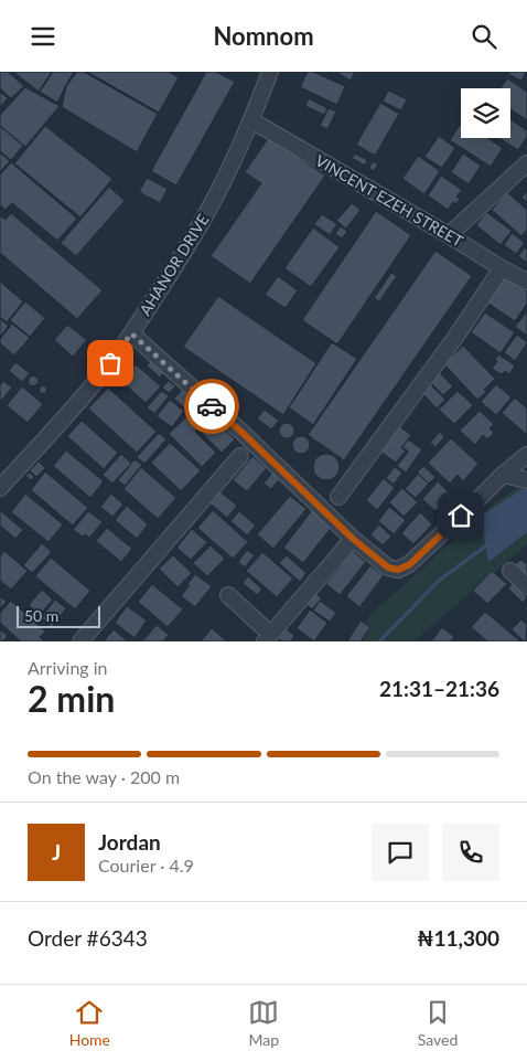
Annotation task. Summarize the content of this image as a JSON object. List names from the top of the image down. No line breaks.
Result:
{"streets":{"street":["VINCENT EZEH STREET","AHANOR DRIVE"]},"crossings":[["VINCENT EZEH STREET","AHANOR DRIVE"]],"scale_bar":"50 m","page":{"header":"Nomnom","scale":"50 m","heading":["2 min","Arriving in","21:31–21:36"],"panel":["Jordan","Courier · 4.9","Order #6343","₦11,300"],"bar":"On the way · 200 m","round":"J","tabs":["Home","Map","Saved"]}}
